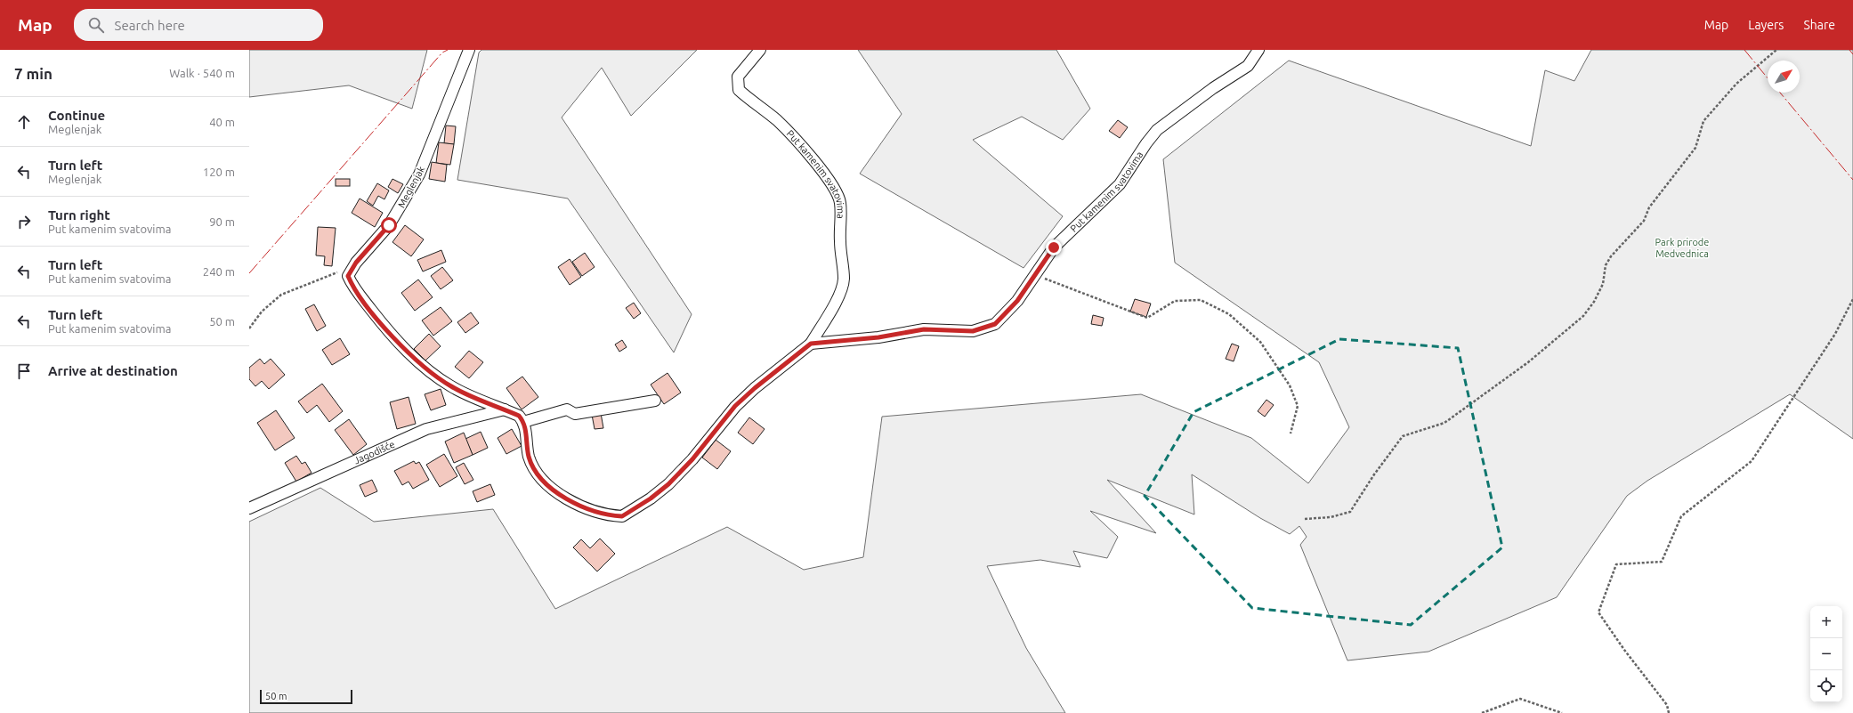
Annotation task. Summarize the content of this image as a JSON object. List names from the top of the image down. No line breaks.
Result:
{"streets":{"street":["Put kamenim svatovima","Meglenjak","Jagodišće"]},"parks":["Park prirode Medvednica"],"scale_bar":"50 m","north":"top right","page":{"header":"Map","search":"Search here","nav":["Map","Layers","Share"],"heading":["7 min","Walk · 540 m"],"list":[["Continue","Meglenjak","40 m"],["Turn left","Meglenjak","120 m"],["Turn right","Put kamenim svatovima","90 m"],["Turn left","Put kamenim svatovima","240 m"],["Turn left","Put kamenim svatovima","50 m"],"Arrive at destination"],"map_buttons":["+","−"],"scale":"50 m"}}
